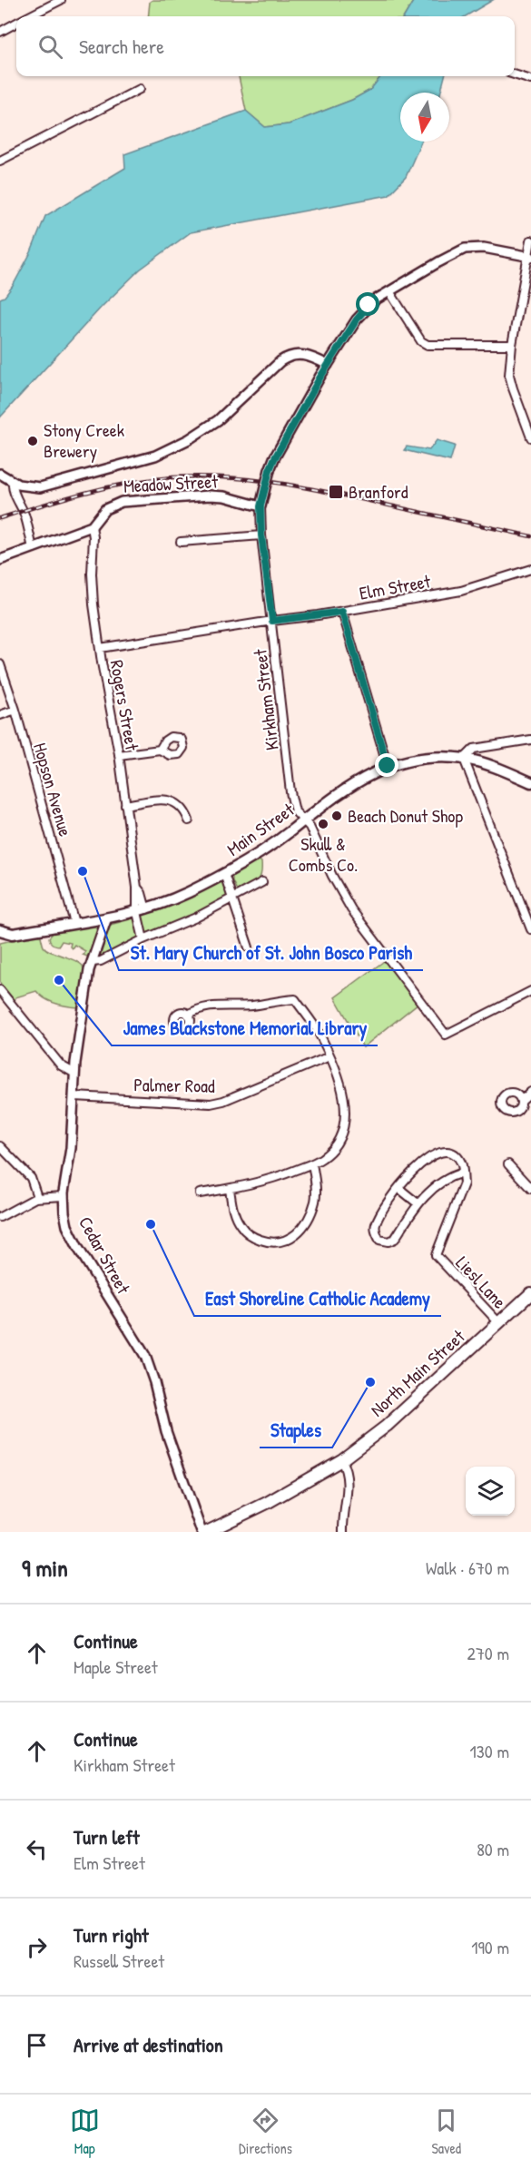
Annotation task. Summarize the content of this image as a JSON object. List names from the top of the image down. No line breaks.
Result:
{"streets":{"main road":["Main Street","North Main Street"],"street":["Meadow Street","Elm Street","Kirkham Street","Rogers Street","Hopson Avenue","Palmer Road","Cedar Street","Liesl Lane"]},"crossings":[["Meadow Street","Kirkham Street"],["Meadow Street","Rogers Street"],["Elm Street","Kirkham Street"],["Elm Street","Rogers Street"],["Kirkham Street","Main Street"],["Rogers Street","Main Street"],["Hopson Avenue","Main Street"],["Main Street","Cedar Street"],["Palmer Road","Cedar Street"],["Liesl Lane","North Main Street"]],"places":{"other":["Stony Creek Brewery","Beach Donut Shop","Skull & Combs Co.","St. Mary Church of St. John Bosco Parish","James Blackstone Memorial Library","East Shoreline Catholic Academy","Staples"],"transit":["Branford"]},"north":"bottom","page":{"search":"Search here","heading":["9 min","Walk · 670 m"],"list":[["Continue","Maple Street","270 m"],["Continue","Kirkham Street","130 m"],["Turn left","Elm Street","80 m"],["Turn right","Russell Street","190 m"],"Arrive at destination"],"nav":["Map","Directions","Saved"]}}
